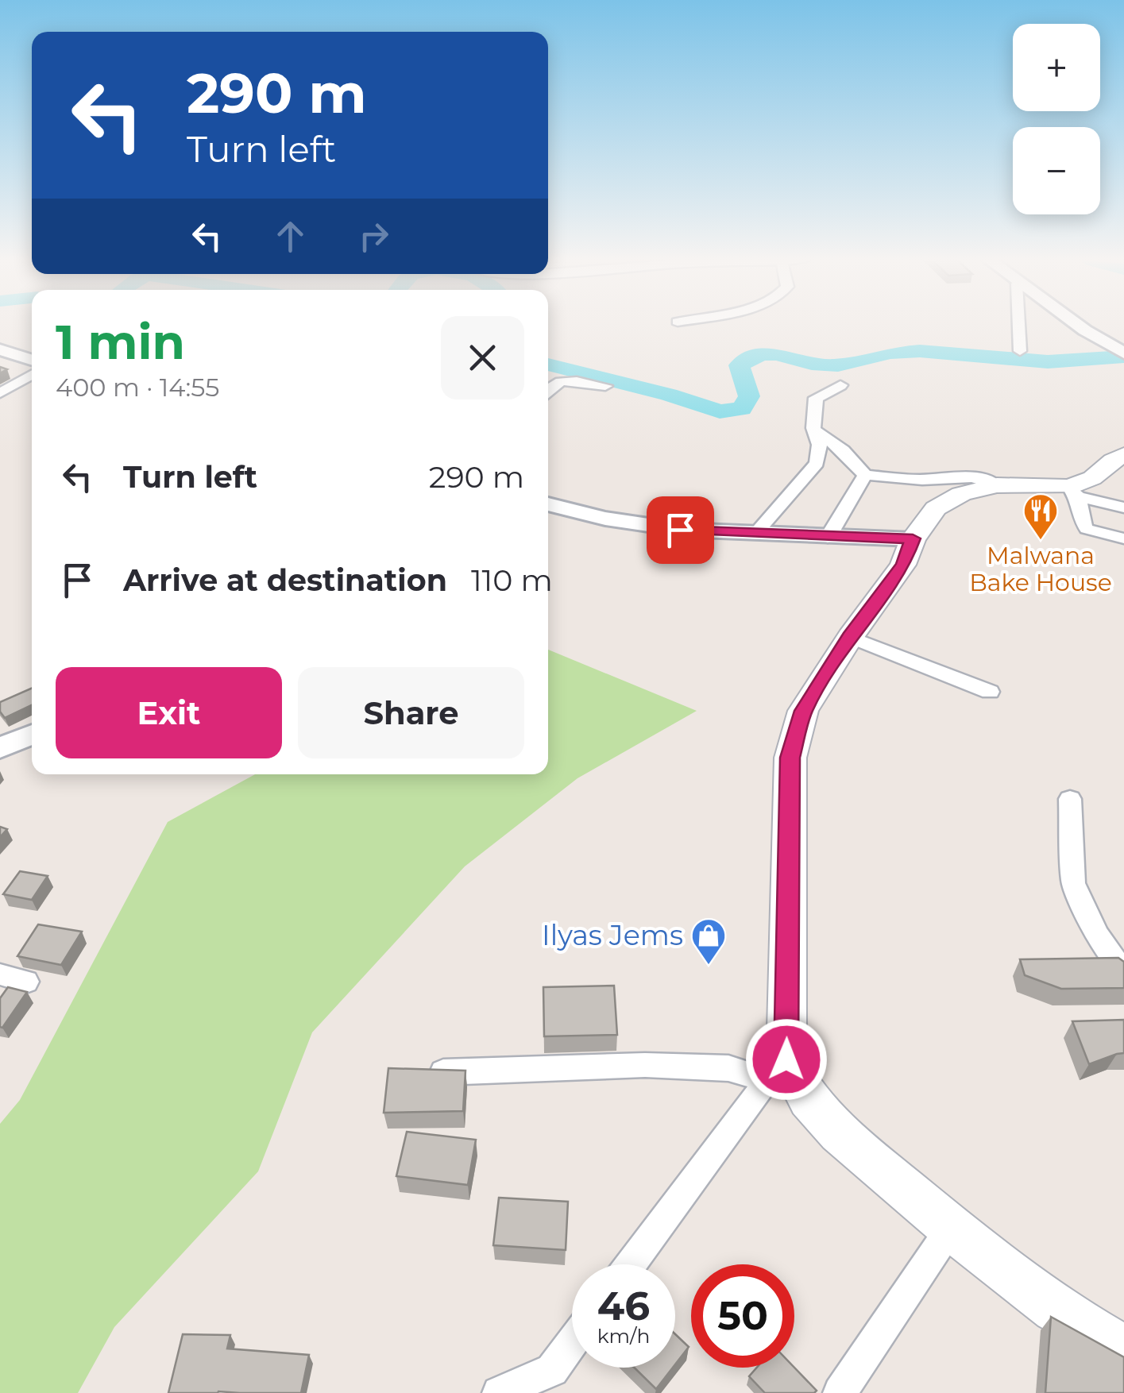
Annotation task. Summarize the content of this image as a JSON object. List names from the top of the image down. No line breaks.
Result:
{"places":{"restaurant":["Malwana Bake House"],"shop":["Ilyas Jems"]},"page":{"map_buttons":["+","−"],"turn":["290 m","Turn left"],"heading":["1 min","400 m · 14:55"],"list":[{"name":"Turn left","value":"290 m"},{"name":"Arrive at destination","value":"110 m"}],"buttons":["Exit","Share"],"speed":"46 km/h","limit":"50"}}
